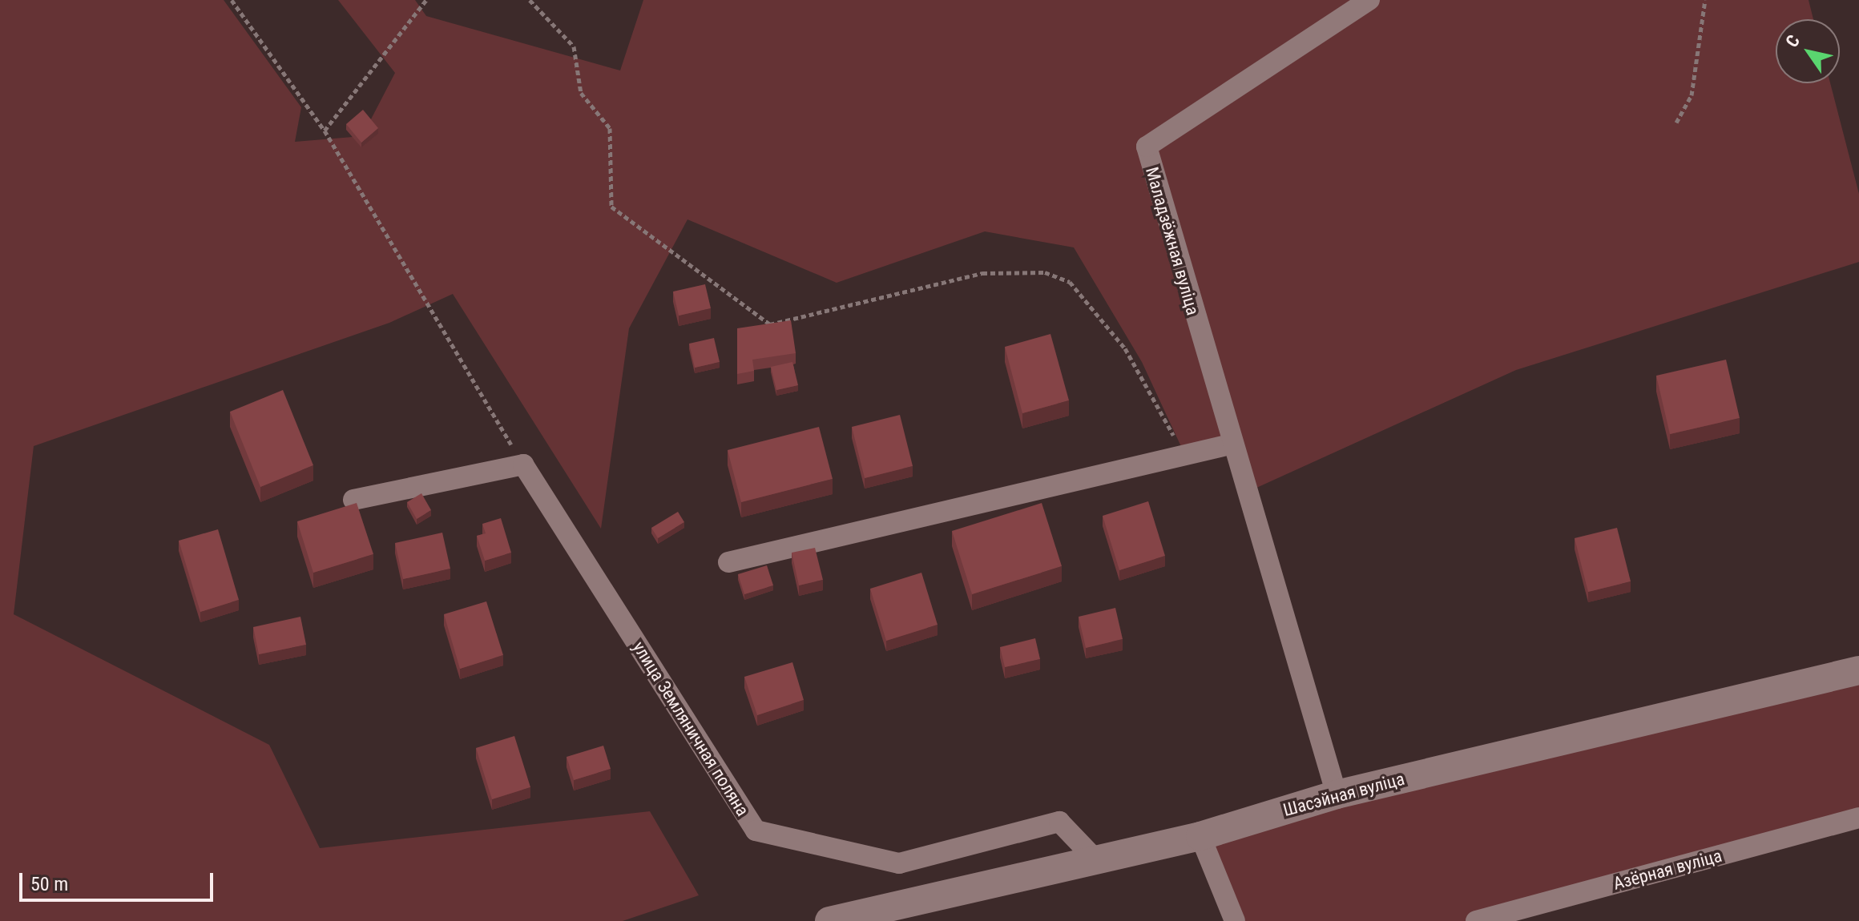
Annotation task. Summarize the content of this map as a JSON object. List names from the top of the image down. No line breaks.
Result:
{"streets":{"main road":["Шасэйная вуліца"],"street":["Маладзёжная вуліца","улица Земляничная поляна","Азёрная вуліца"]},"crossings":[["Маладзёжная вуліца","Шасэйная вуліца"],["улица Земляничная поляна","Шасэйная вуліца"]],"scale_bar":"50 m","north":"top left"}
